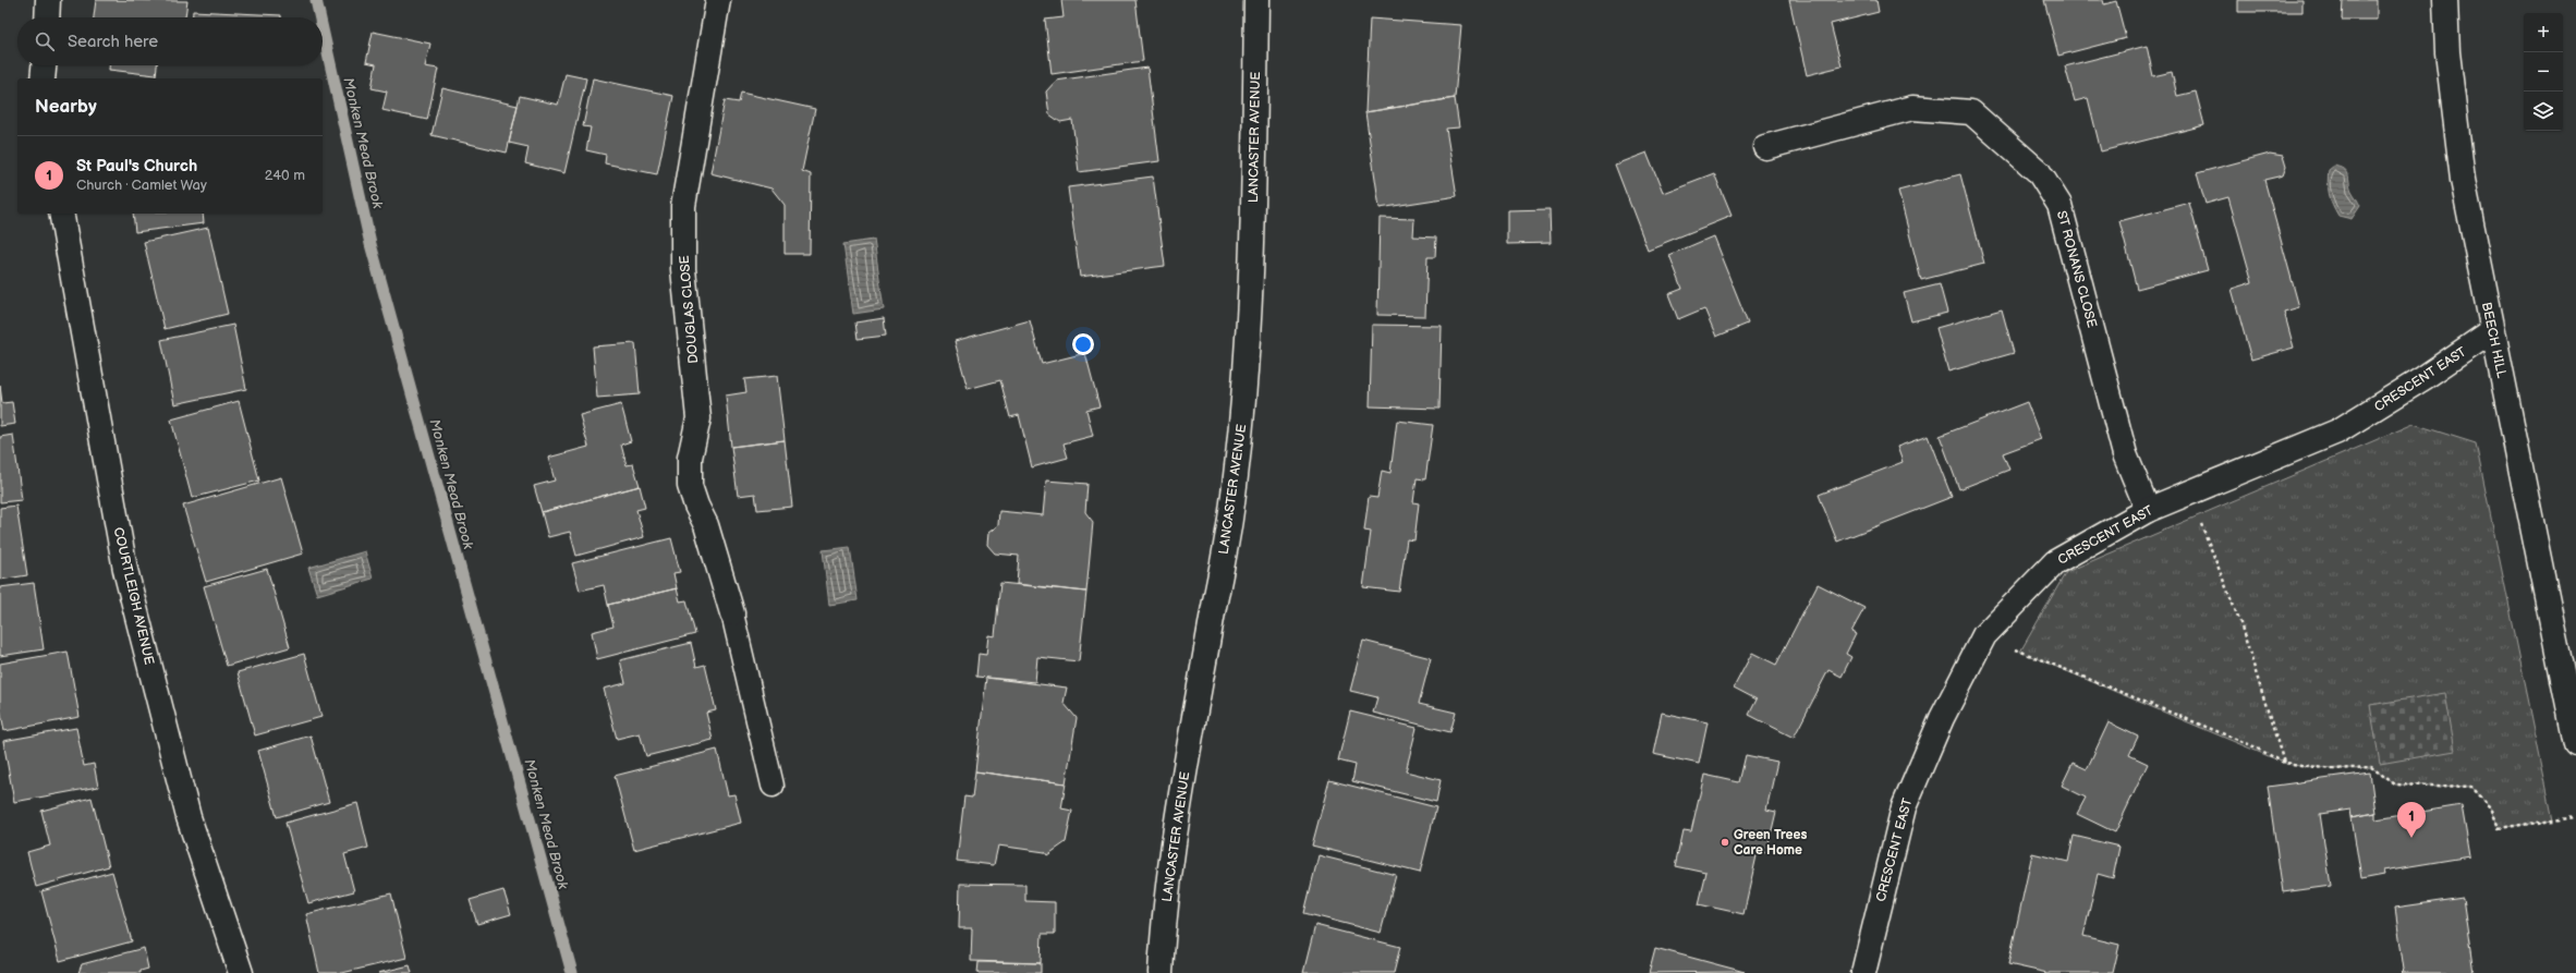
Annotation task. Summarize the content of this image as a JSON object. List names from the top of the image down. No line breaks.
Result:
{"streets":{"street":["LANCASTER AVENUE","ST RONANS CLOSE","DOUGLAS CLOSE","BEECH HILL","CRESCENT EAST","COURTLEIGH AVENUE"]},"crossings":[["ST RONANS CLOSE","CRESCENT EAST"],["BEECH HILL","CRESCENT EAST"]],"water":["Monken Mead Brook"],"places":["Green Trees Care Home"],"page":{"map_buttons":["+","−"],"search":"Search here","heading":"Nearby","list":[{"mark":"1","name":"St Paul's Church","note":"Church · Camlet Way","value":"240 m"}],"pins":"1"}}
